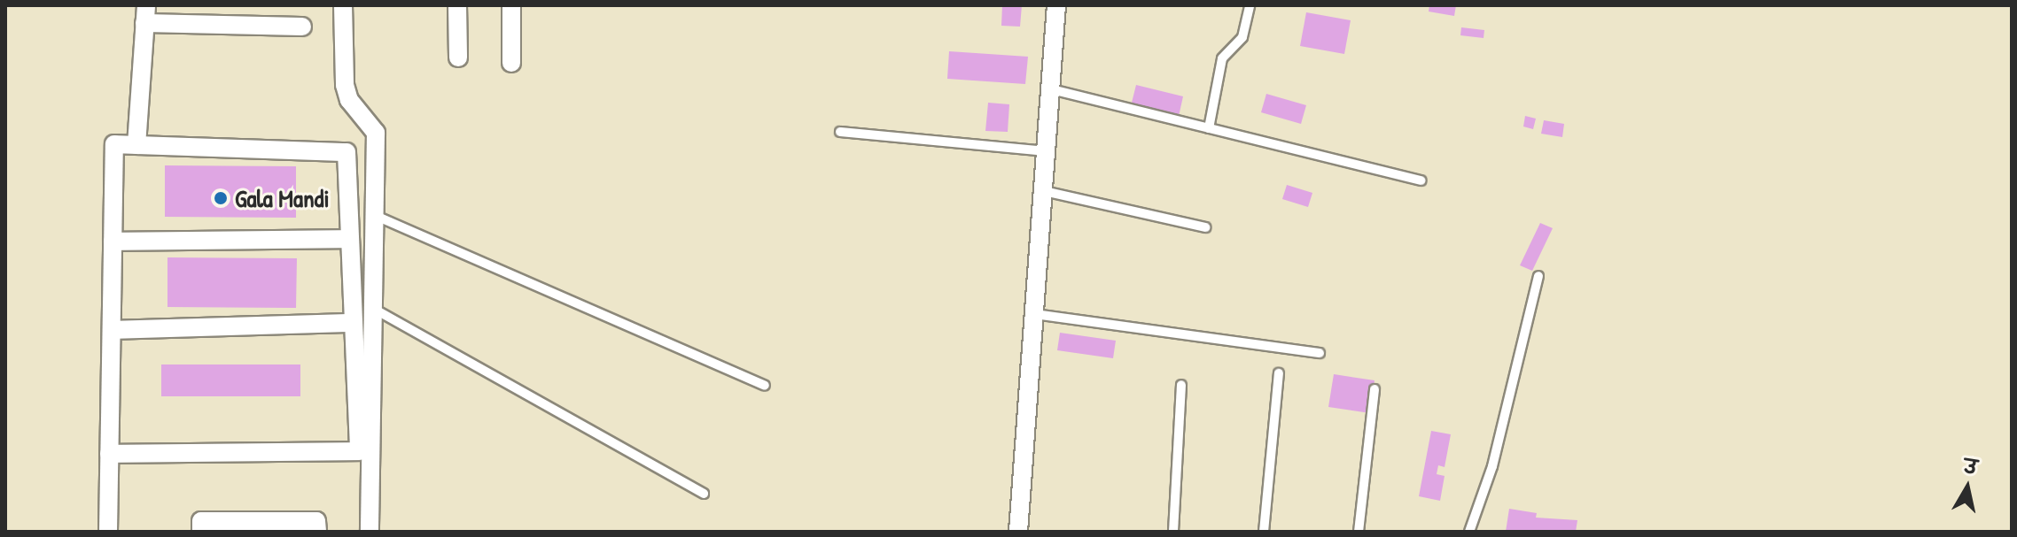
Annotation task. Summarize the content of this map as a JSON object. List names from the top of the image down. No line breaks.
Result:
{"places":["Gala Mandi"],"north":"top"}
